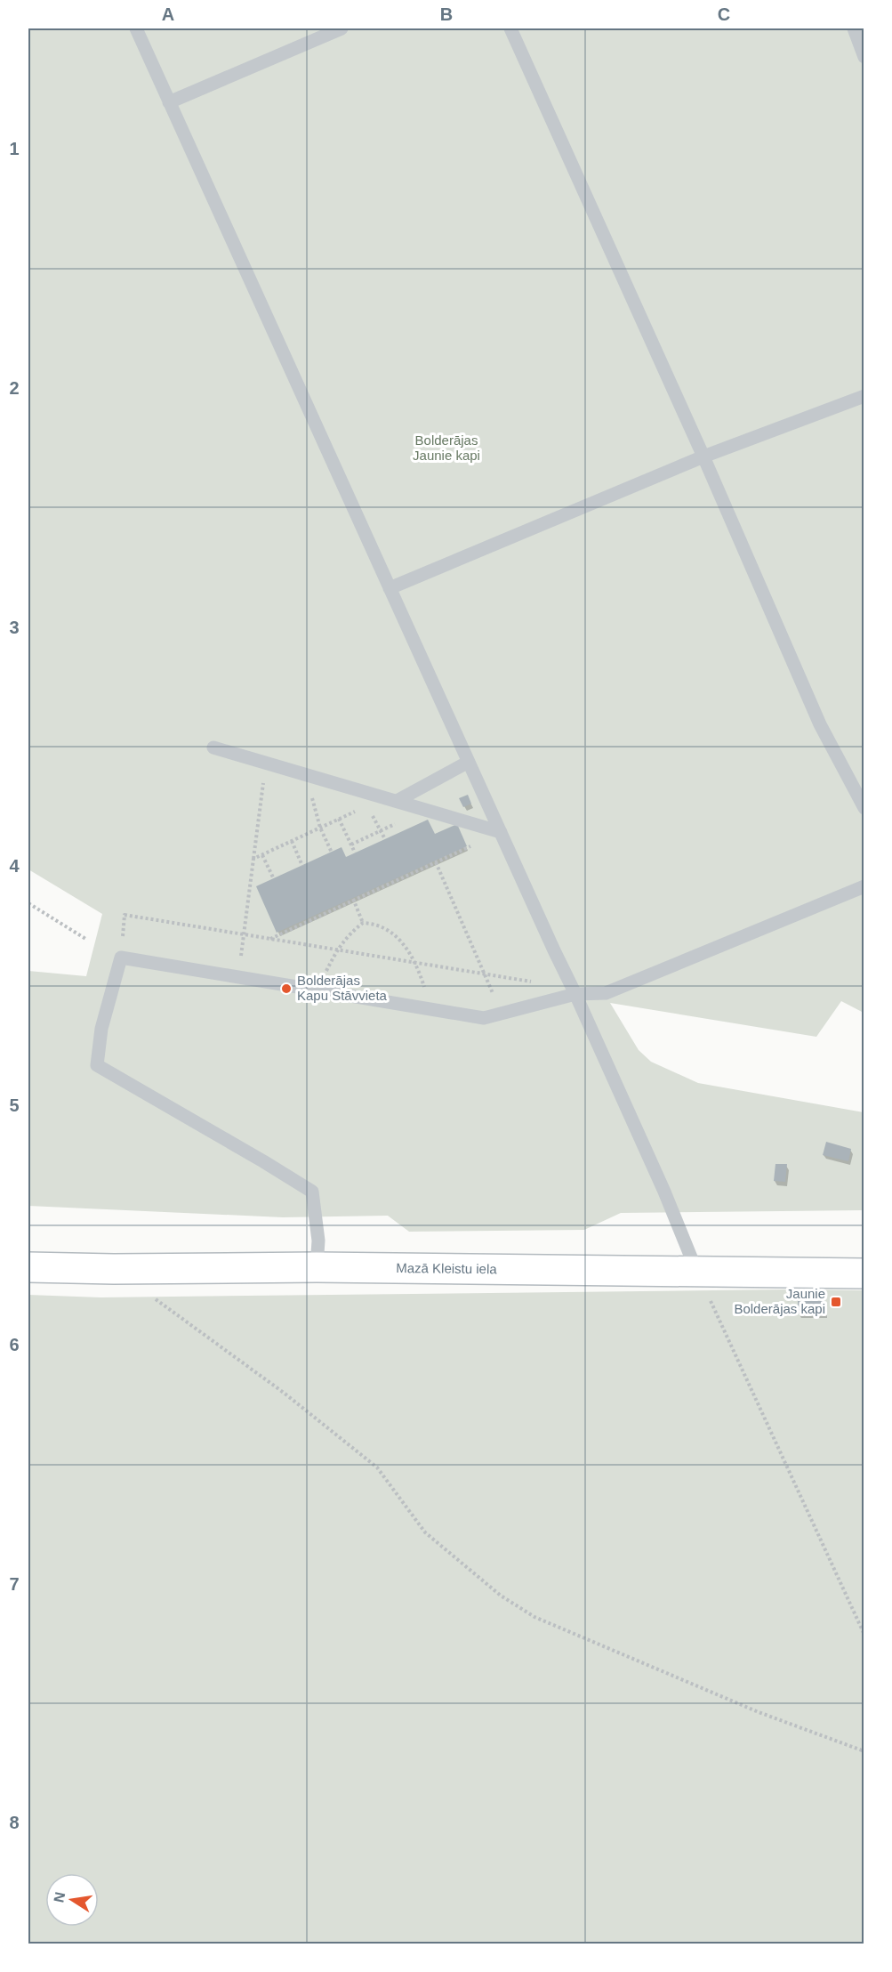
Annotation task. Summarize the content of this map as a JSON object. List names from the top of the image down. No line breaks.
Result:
{"streets":{"main road":["Mazā Kleistu iela"]},"parks":["Bolderājas Jaunie kapi"],"places":{"other":["Bolderājas Kapu Stāvvieta"],"transit":["Jaunie Bolderājas kapi"]},"north":"left","grid":{"columns":["A","B","C"],"rows":["1","2","3","4","5","6","7","8"]}}
